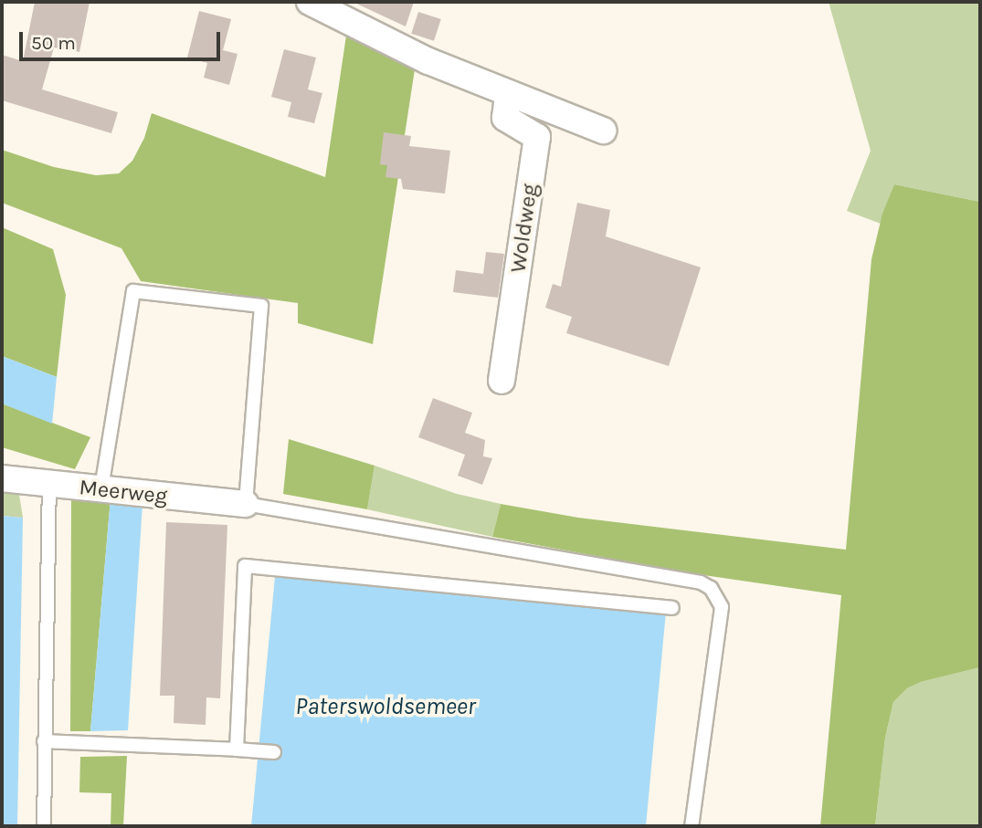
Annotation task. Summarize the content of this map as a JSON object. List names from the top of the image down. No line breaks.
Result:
{"streets":{"street":["Woldweg","Meerweg"]},"water":["Paterswoldsemeer"],"scale_bar":"50 m"}
